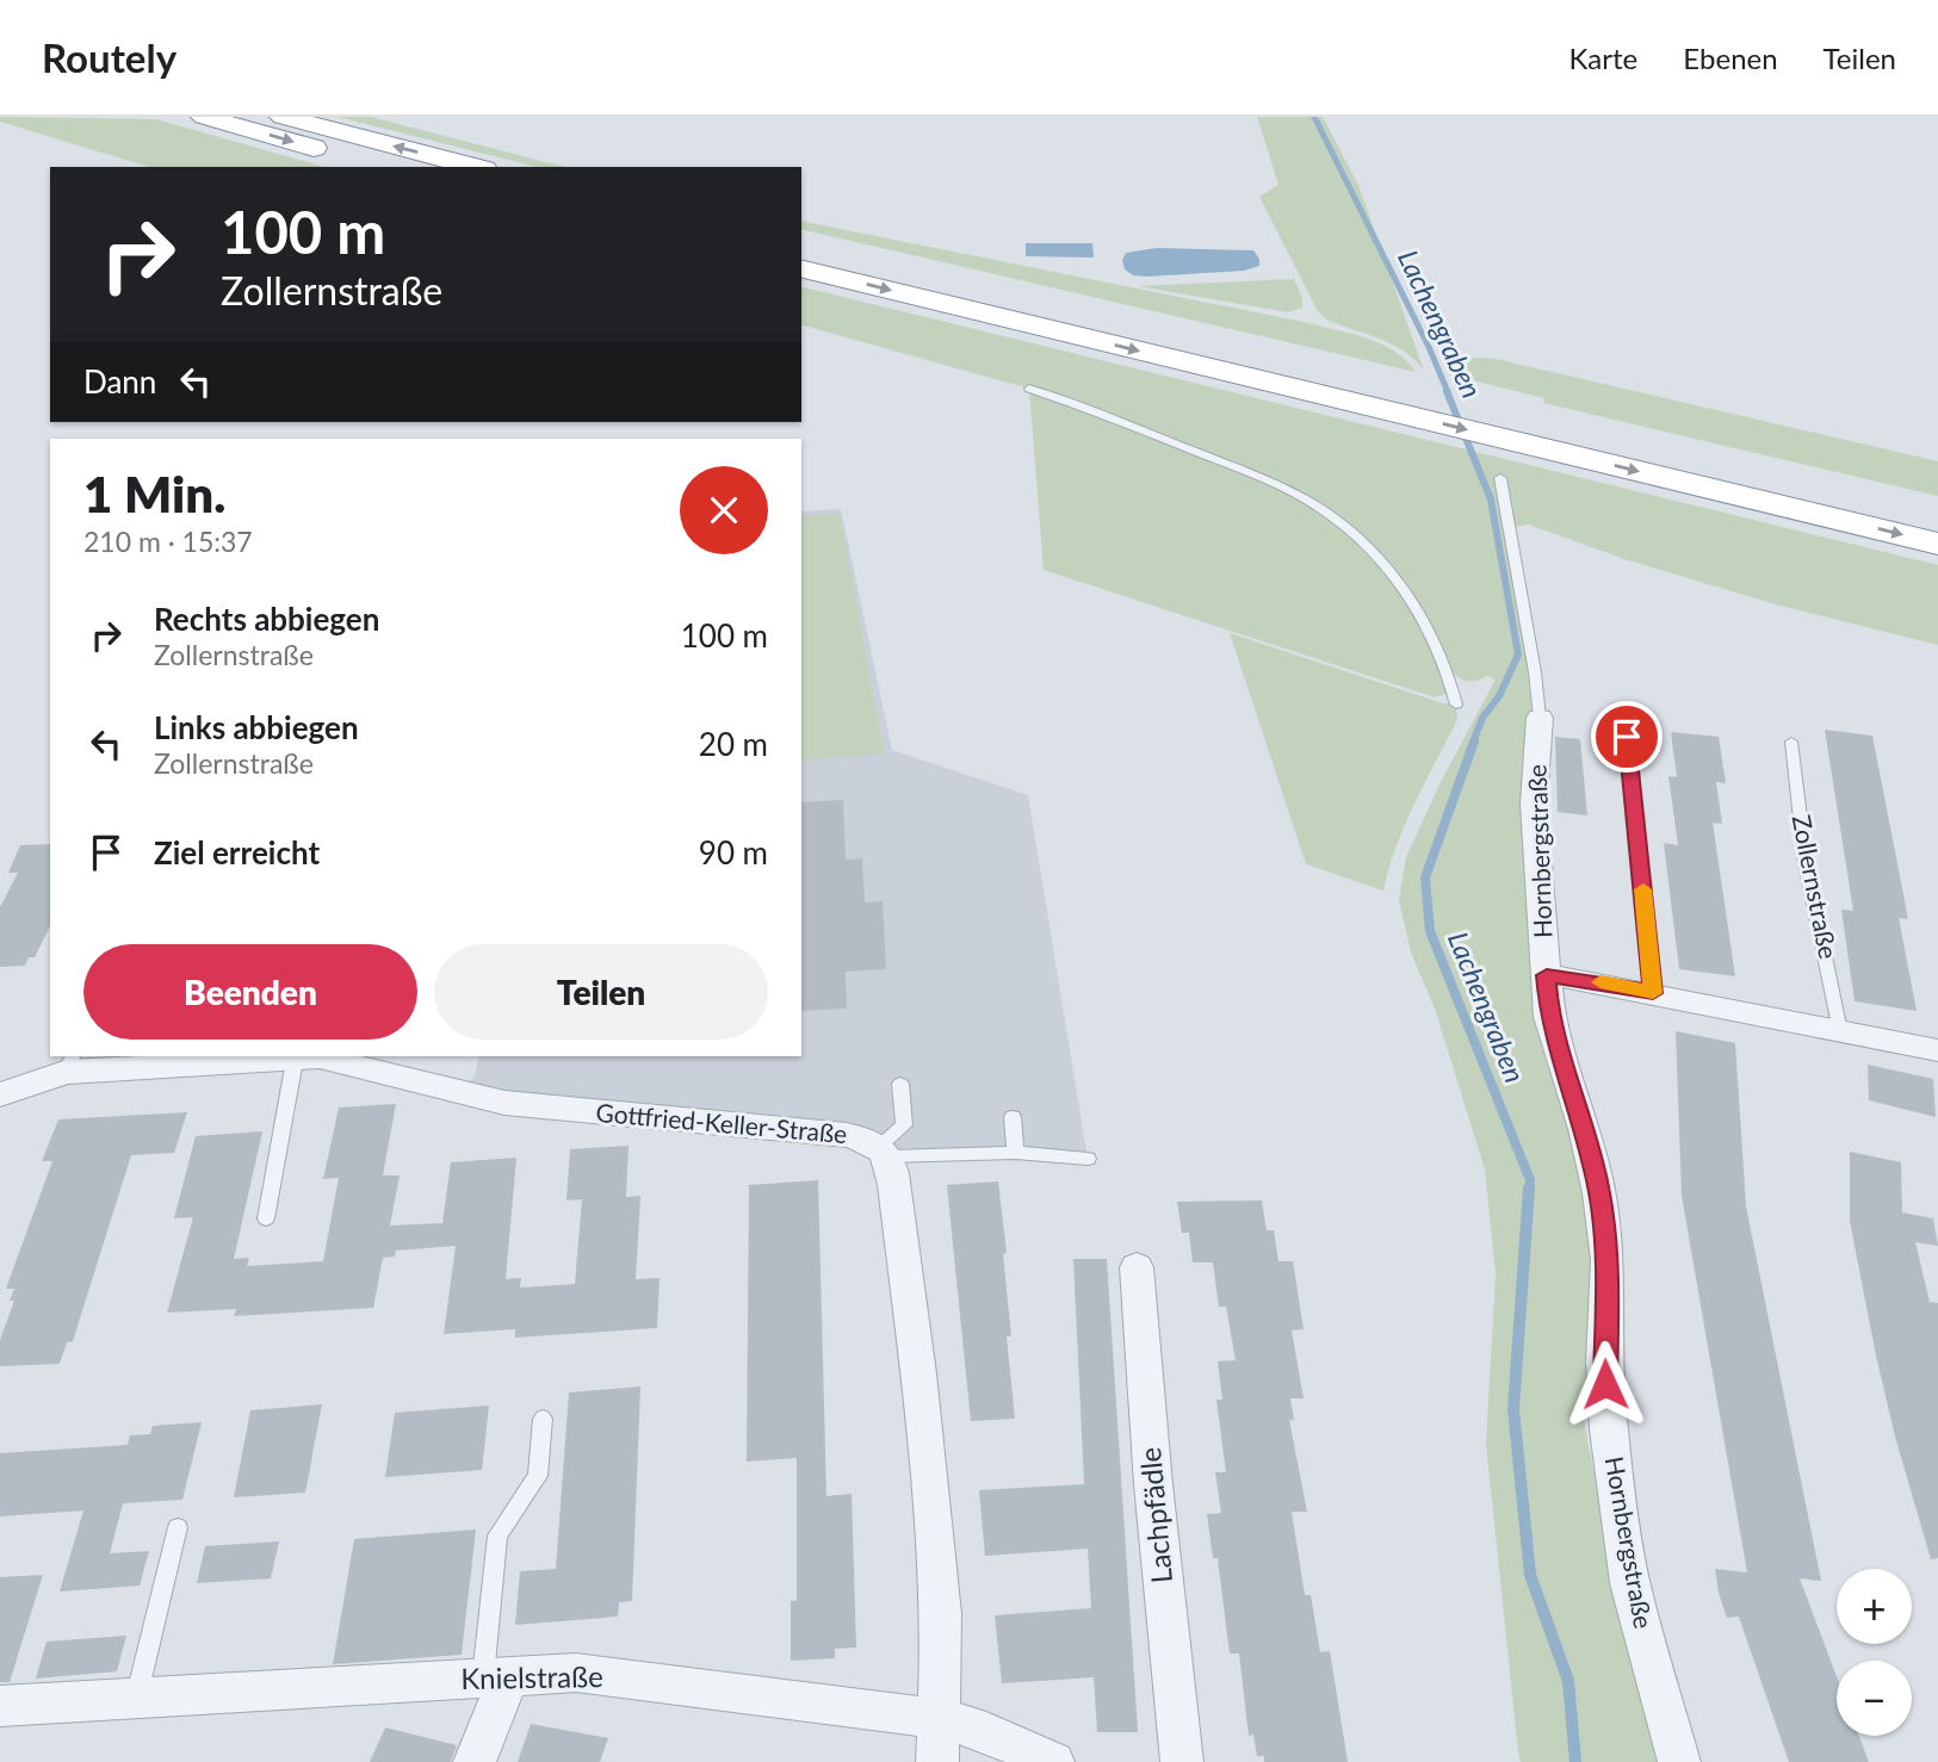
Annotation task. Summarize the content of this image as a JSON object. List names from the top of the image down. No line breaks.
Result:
{"streets":{"street":["Hornbergstraße","Gottfried-Keller-Straße","Lachpfädle","Knielstraße"],"lane":["Zollernstraße"]},"water":["Lachengraben"],"page":{"header":"Routely","nav":["Karte","Ebenen","Teilen"],"turn":["100 m","Zollernstraße"],"then":"Dann","heading":["1 Min.","210 m · 15:37"],"list":[{"name":"Rechts abbiegen","note":"Zollernstraße","value":"100 m"},{"name":"Links abbiegen","note":"Zollernstraße","value":"20 m"},{"name":"Ziel erreicht","value":"90 m"}],"buttons":["Beenden","Teilen"],"map_buttons":["+","−"]}}
